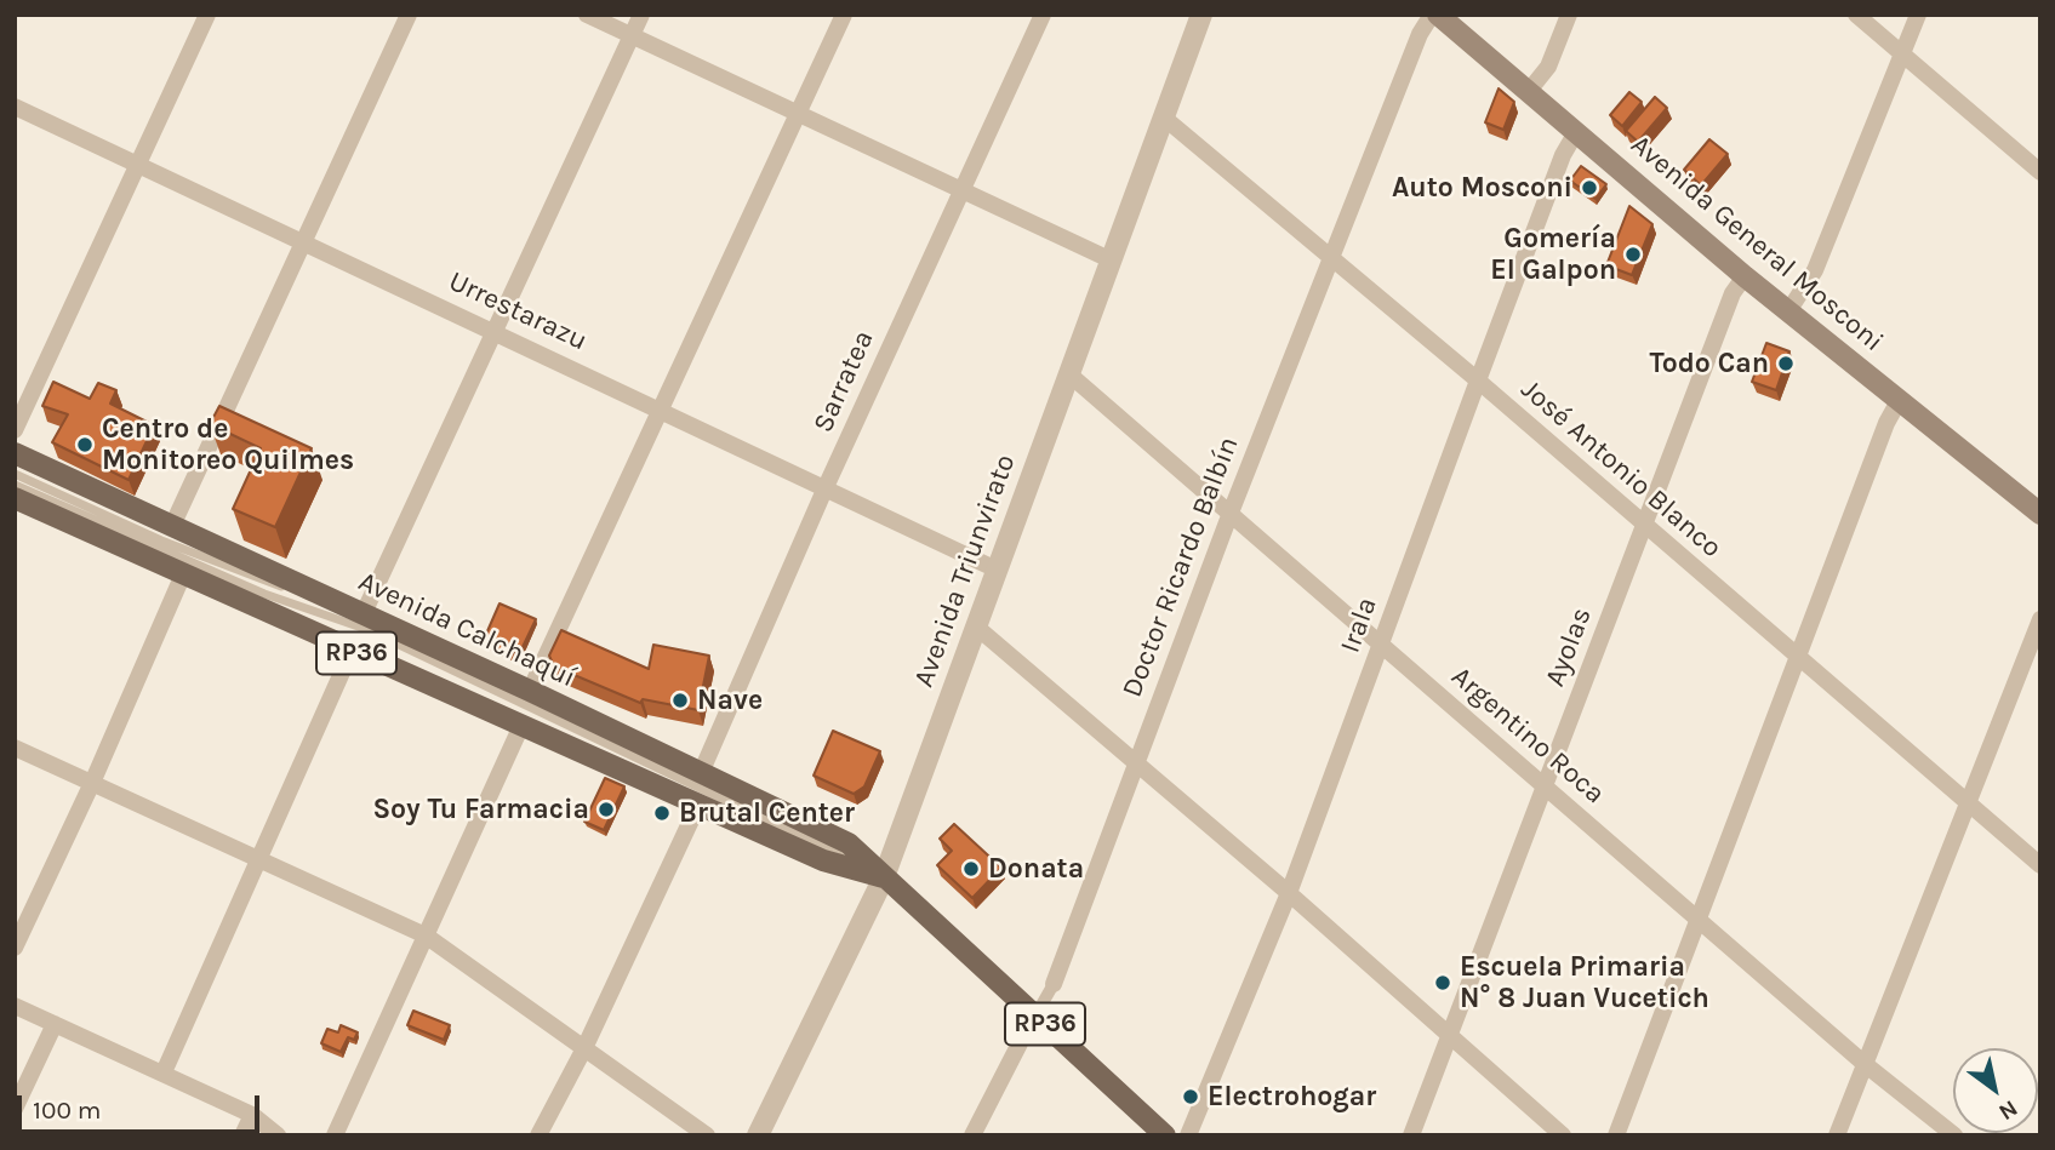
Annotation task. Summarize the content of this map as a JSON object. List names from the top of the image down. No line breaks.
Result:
{"streets":{"main road":["Avenida General Mosconi","Avenida Calchaquí","RP36"],"street":["Urrestarazu","Sarratea","José Antonio Blanco","Doctor Ricardo Balbín","Avenida Triunvirato","Irala","Ayolas","Argentino Roca"]},"crossings":[["Avenida General Mosconi","Doctor Ricardo Balbín"],["Avenida General Mosconi","Irala"],["Avenida General Mosconi","Ayolas"],["Urrestarazu","Sarratea"],["Urrestarazu","Avenida Triunvirato"],["Sarratea","Avenida Calchaquí"],["José Antonio Blanco","Doctor Ricardo Balbín"],["José Antonio Blanco","Avenida Triunvirato"],["José Antonio Blanco","Irala"],["José Antonio Blanco","Ayolas"],["Doctor Ricardo Balbín","Avenida Calchaquí"],["Doctor Ricardo Balbín","Argentino Roca"],["Avenida Triunvirato","Avenida Calchaquí"],["Avenida Triunvirato","Argentino Roca"],["Irala","Argentino Roca"],["Ayolas","Argentino Roca"]],"places":["Auto Mosconi","Gomería El Galpon","Todo Can","Centro de Monitoreo Quilmes","Nave","Soy Tu Farmacia","Brutal Center","Donata","Escuela Primaria N° 8 Juan Vucetich","Electrohogar"],"scale_bar":"100 m","north":"bottom right"}
